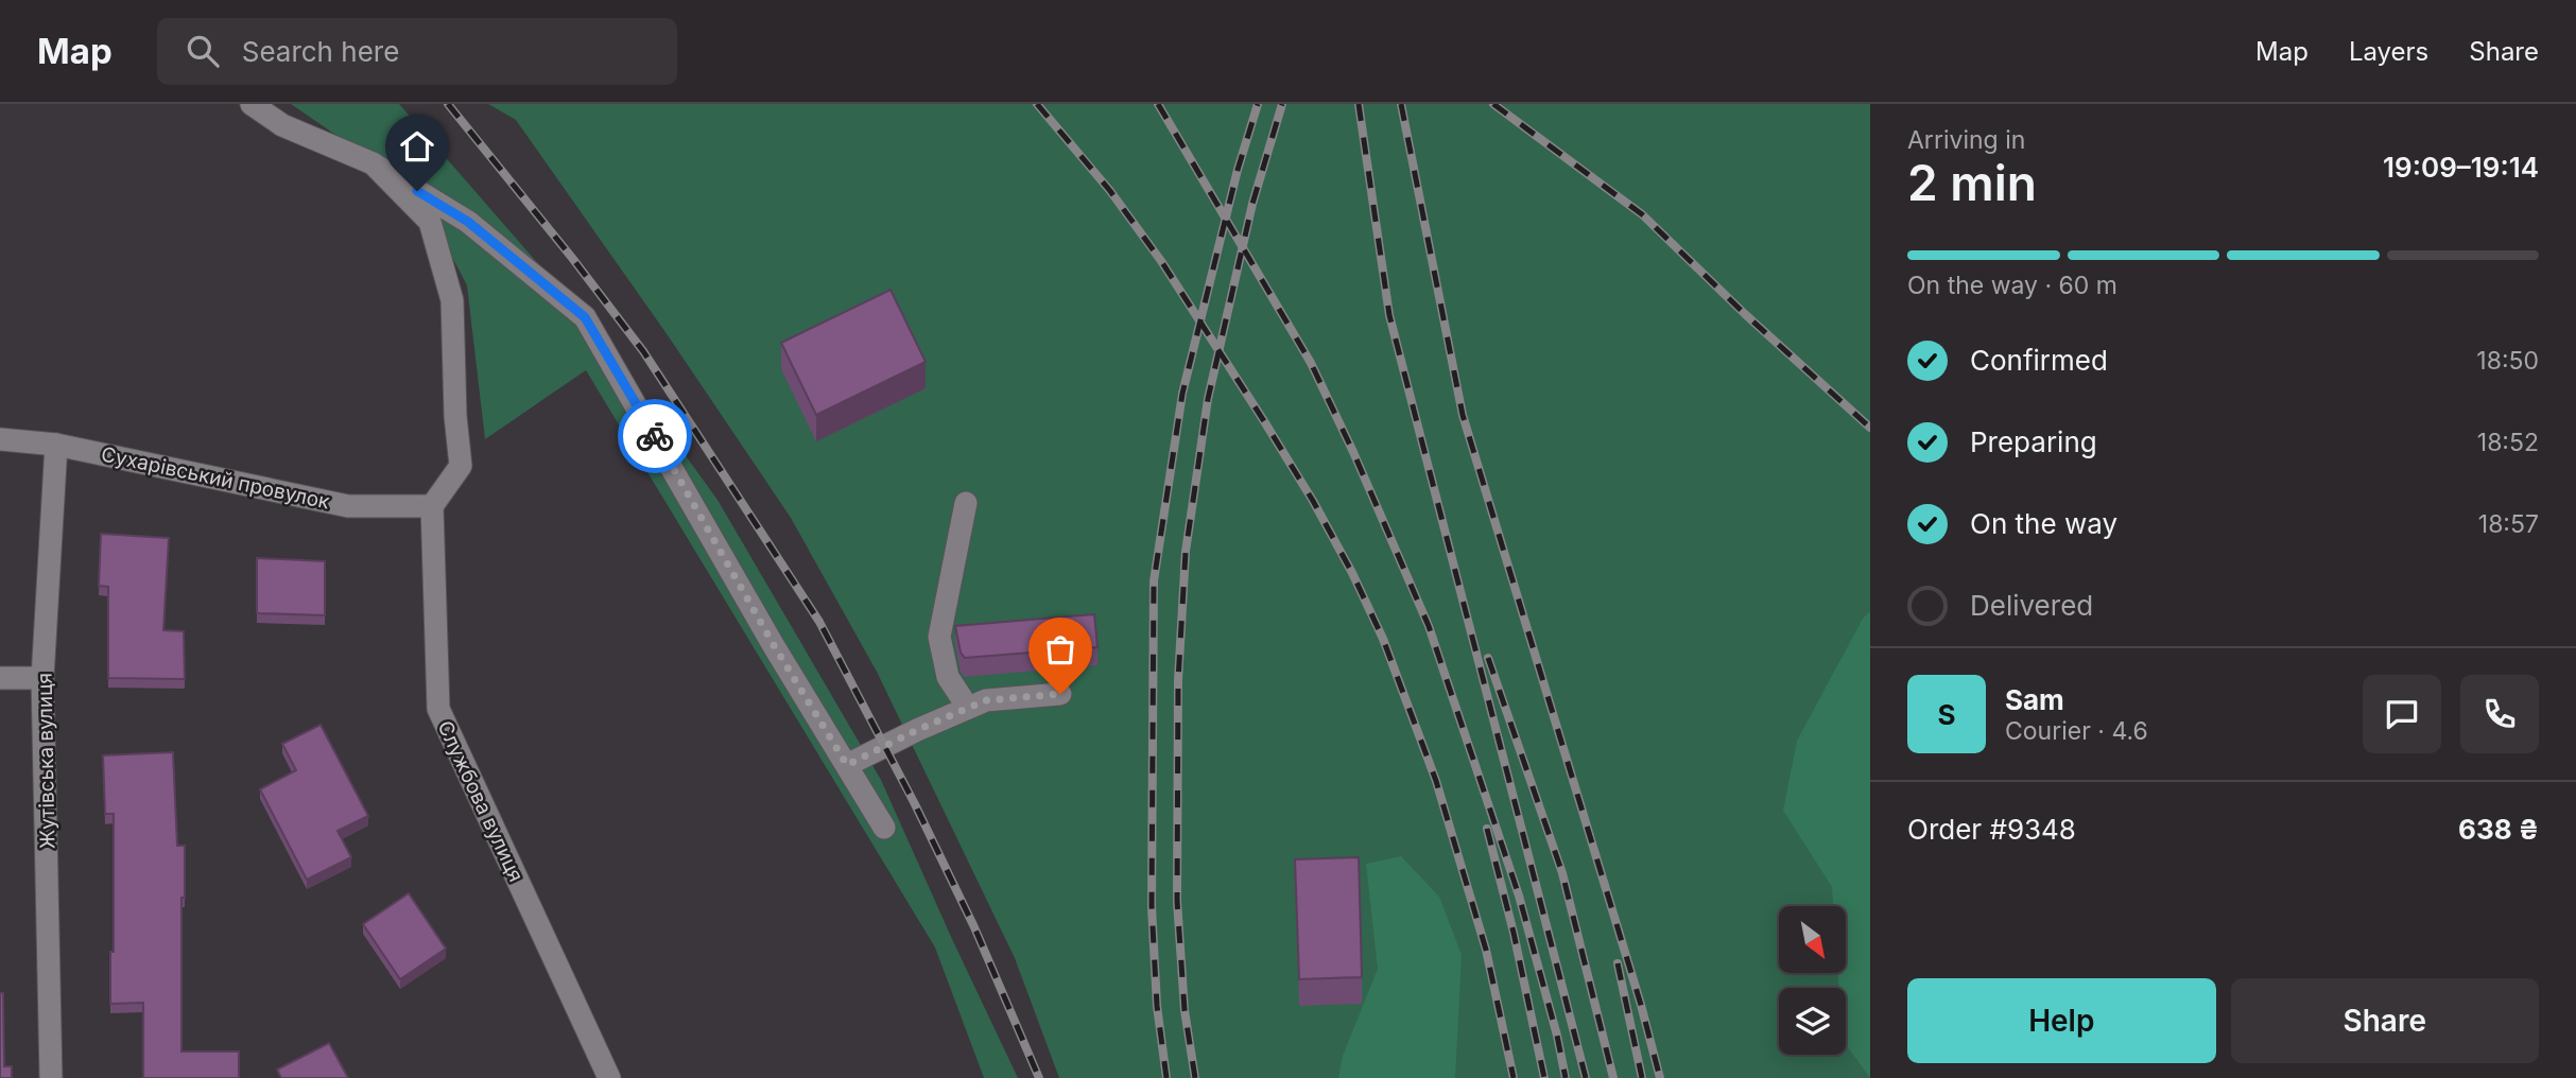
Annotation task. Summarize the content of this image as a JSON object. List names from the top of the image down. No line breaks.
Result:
{"streets":{"street":["Сухарівський провулок","Жутівська вулиця","Службова вулиця"]},"crossings":[["Сухарівський провулок","Жутівська вулиця"],["Сухарівський провулок","Службова вулиця"]],"north":"bottom right","page":{"header":"Map","search":"Search here","nav":["Map","Layers","Share"],"heading":["2 min","Arriving in","19:09–19:14"],"panel":["Sam","Courier · 4.6","Order #9348","638 ₴"],"bar":"On the way · 60 m","list":[["Confirmed","18:50"],["Preparing","18:52"],["On the way","18:57"],"Delivered"],"round":"S","buttons":["Help","Share"]}}
